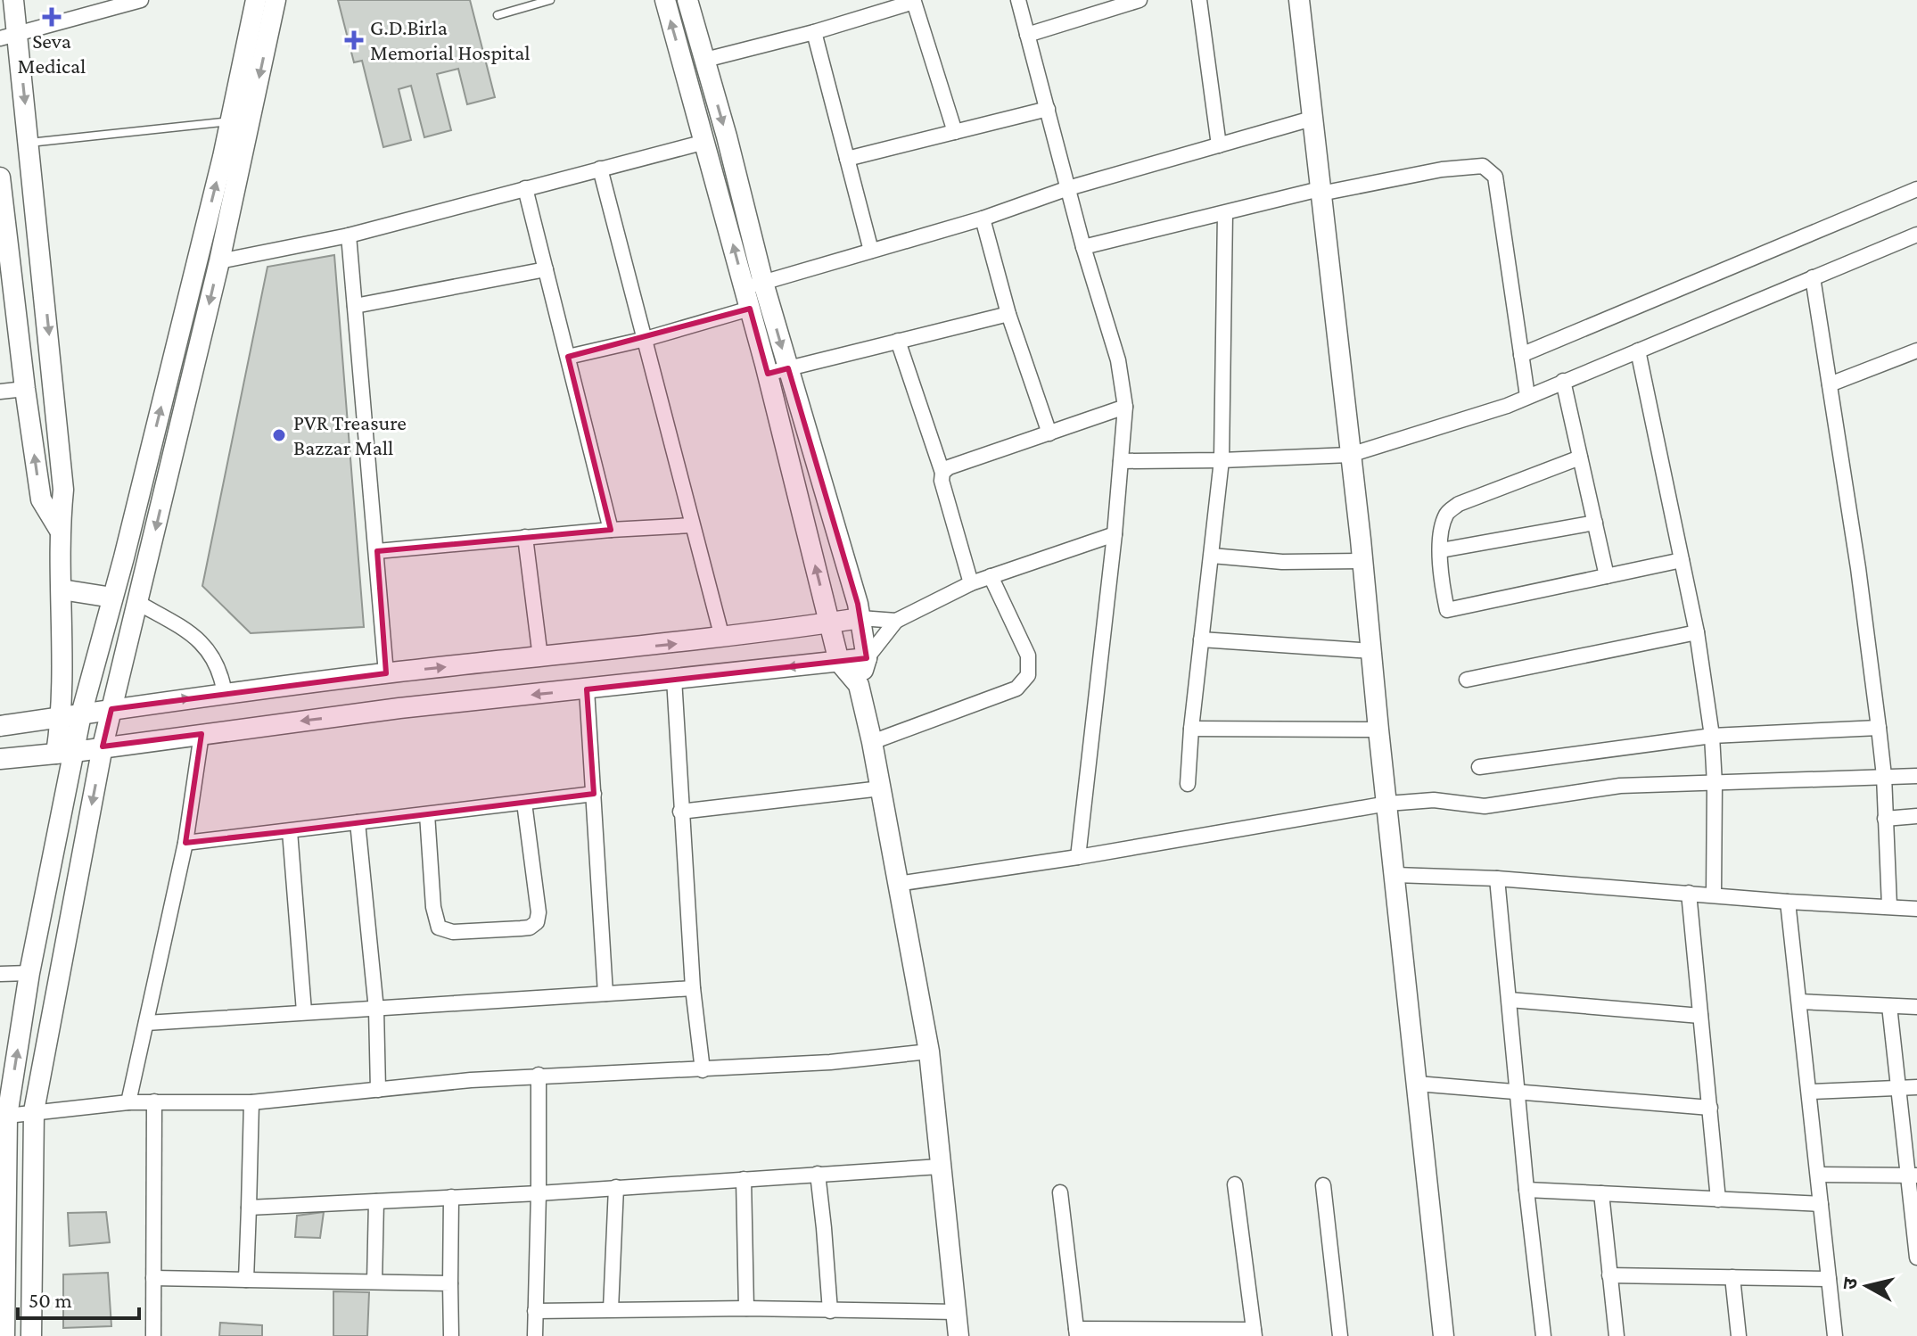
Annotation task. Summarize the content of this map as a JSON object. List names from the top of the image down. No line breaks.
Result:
{"places":{"health":["Seva Medical","G.D.Birla Memorial Hospital"],"other":["PVR Treasure Bazzar Mall"]},"scale_bar":"50 m","north":"left"}
